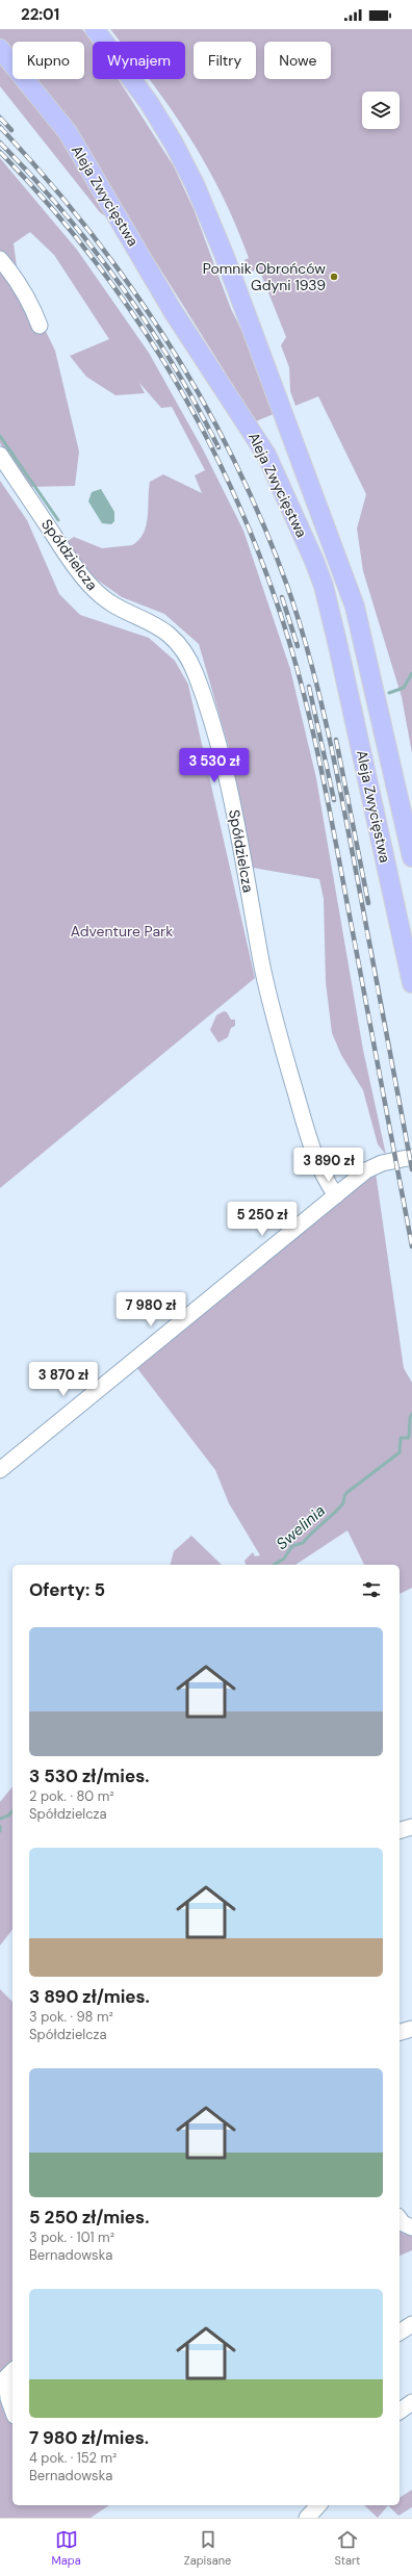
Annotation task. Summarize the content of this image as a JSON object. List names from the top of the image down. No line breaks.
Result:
{"streets":{"main road":["Aleja Zwycięstwa"],"street":["Spółdzielcza"]},"water":["Swelinia"],"parks":["Adventure Park"],"places":["Pomnik Obrońców Gdyni 1939"],"page":{"status":"22:01","chip":["Kupno","Wynajem","Filtry","Nowe"],"price":["3 530 zł","3 890 zł","5 250 zł","7 980 zł","3 870 zł"],"heading":"Oferty: 5","list":[{"name":"3 530 zł/mies.","note":"2 pok. · 80 m² · Spółdzielcza"},{"name":"3 890 zł/mies.","note":"3 pok. · 98 m² · Spółdzielcza"},{"name":"5 250 zł/mies.","note":"3 pok. · 101 m² · Bernadowska"},{"name":"7 980 zł/mies.","note":"4 pok. · 152 m² · Bernadowska"}],"tabs":["Mapa","Zapisane","Start"]}}
